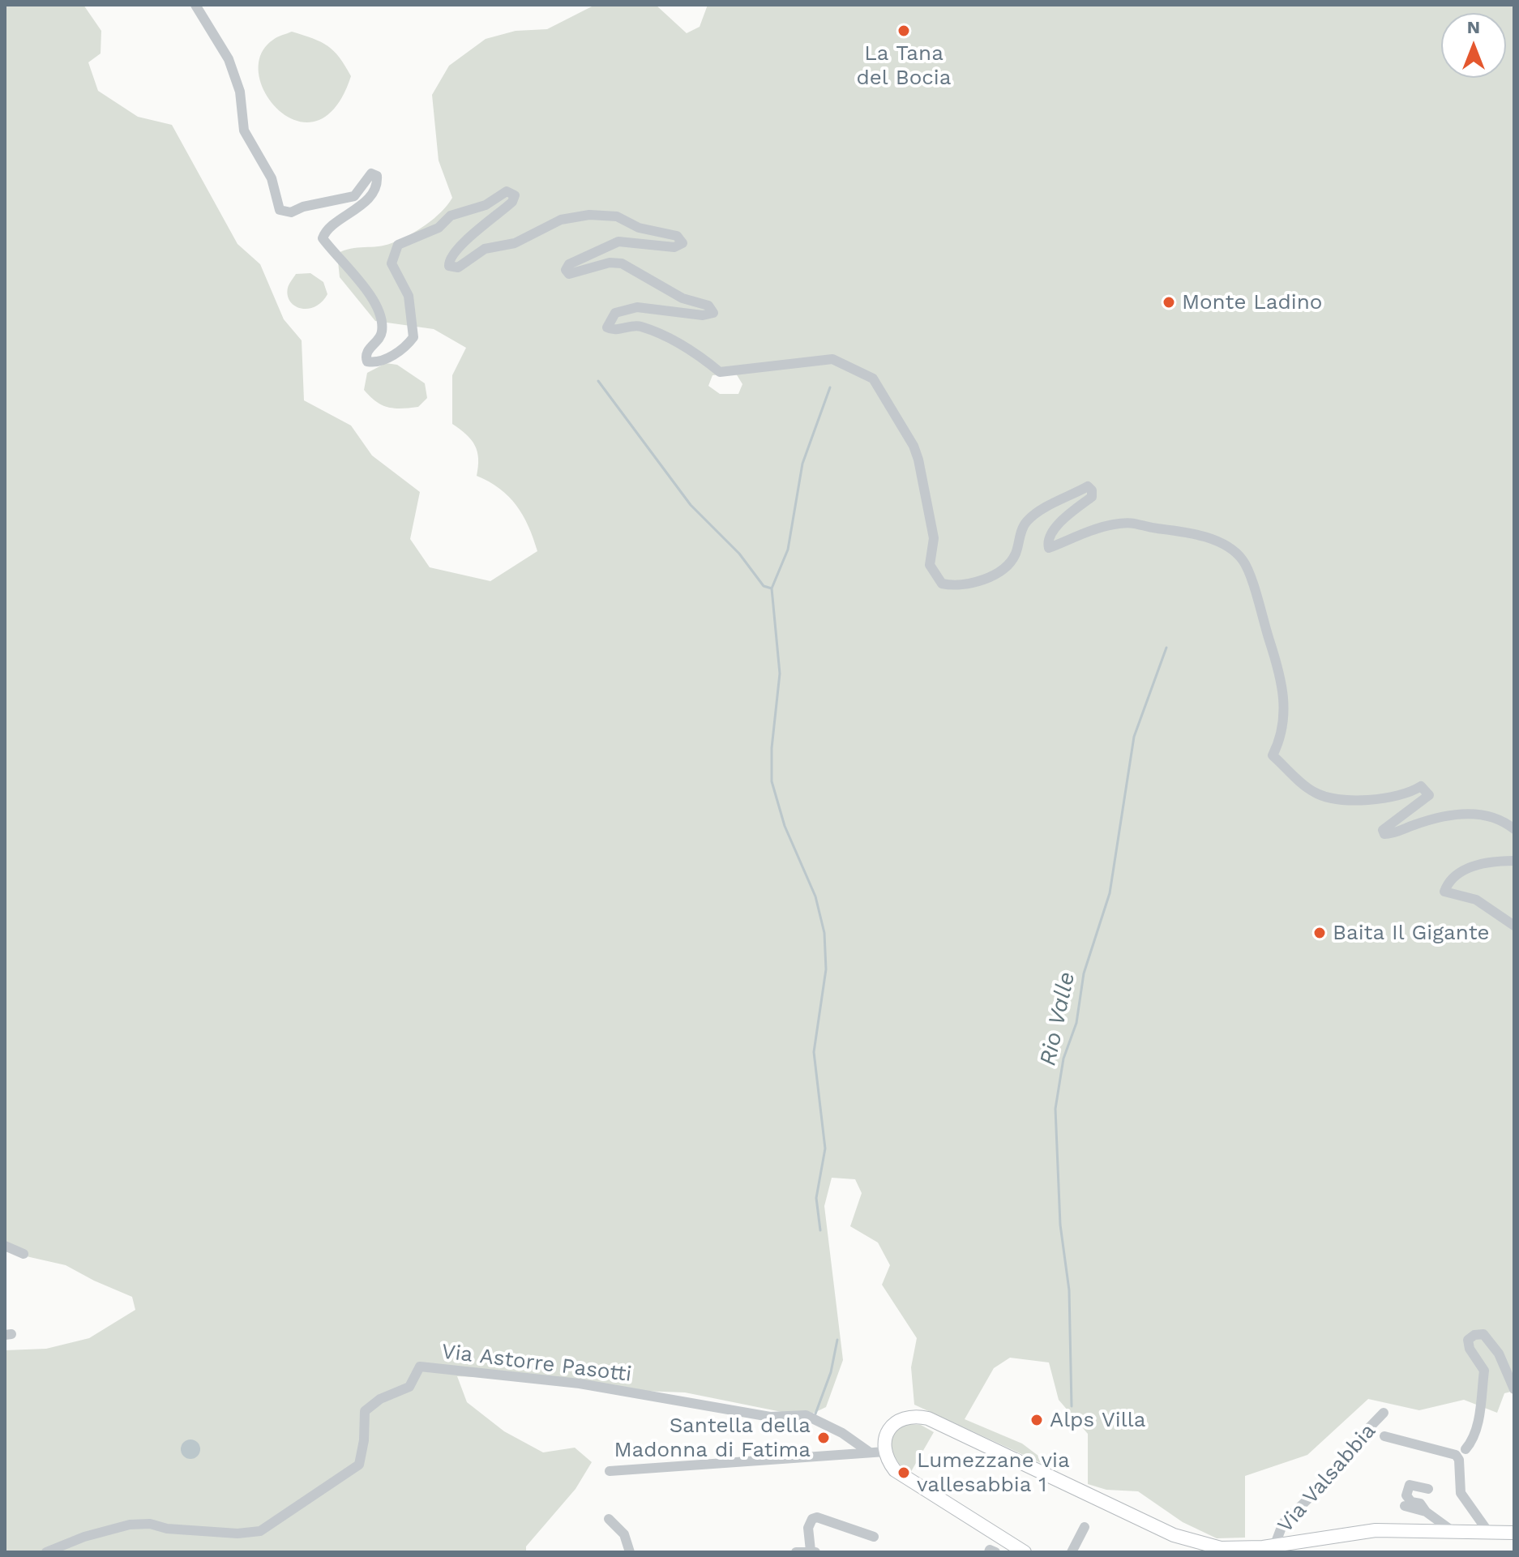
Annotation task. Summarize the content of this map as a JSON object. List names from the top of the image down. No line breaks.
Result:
{"streets":{"main road":["Via Valsabbia"],"street":["Via Astorre Pasotti"]},"water":["Rio Valle"],"places":["La Tana del Bocia","Monte Ladino","Baita Il Gigante","Alps Villa","Santella della Madonna di Fatima","Lumezzane via vallesabbia 1"],"north":"top"}
